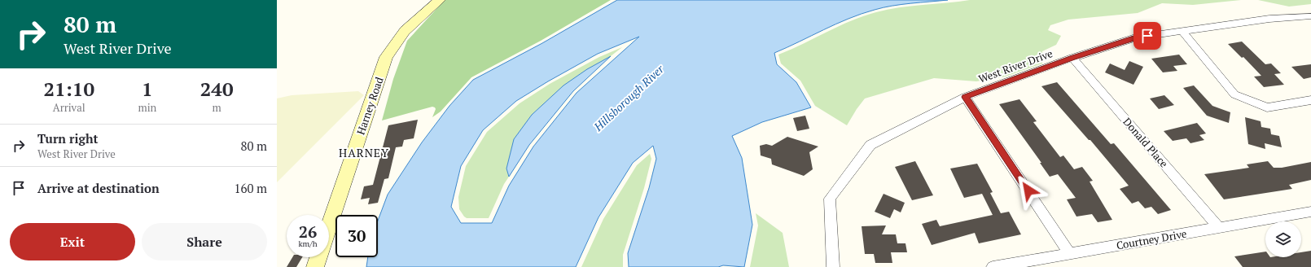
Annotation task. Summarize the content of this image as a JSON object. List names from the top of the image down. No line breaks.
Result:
{"streets":{"street":["West River Drive","Harney Road","Donald Place","Courtney Drive"]},"crossings":[["West River Drive","Donald Place"],["Donald Place","Courtney Drive"]],"districts":["HARNEY"],"water":["Hillsborough River"],"page":{"turn":["80 m","West River Drive"],"eta":["21:10","Arrival","1","min","240","m"],"list":[{"name":"Turn right","note":"West River Drive","value":"80 m"},{"name":"Arrive at destination","value":"160 m"}],"speed":"26 km/h","limit":"30","buttons":["Exit","Share"]}}
